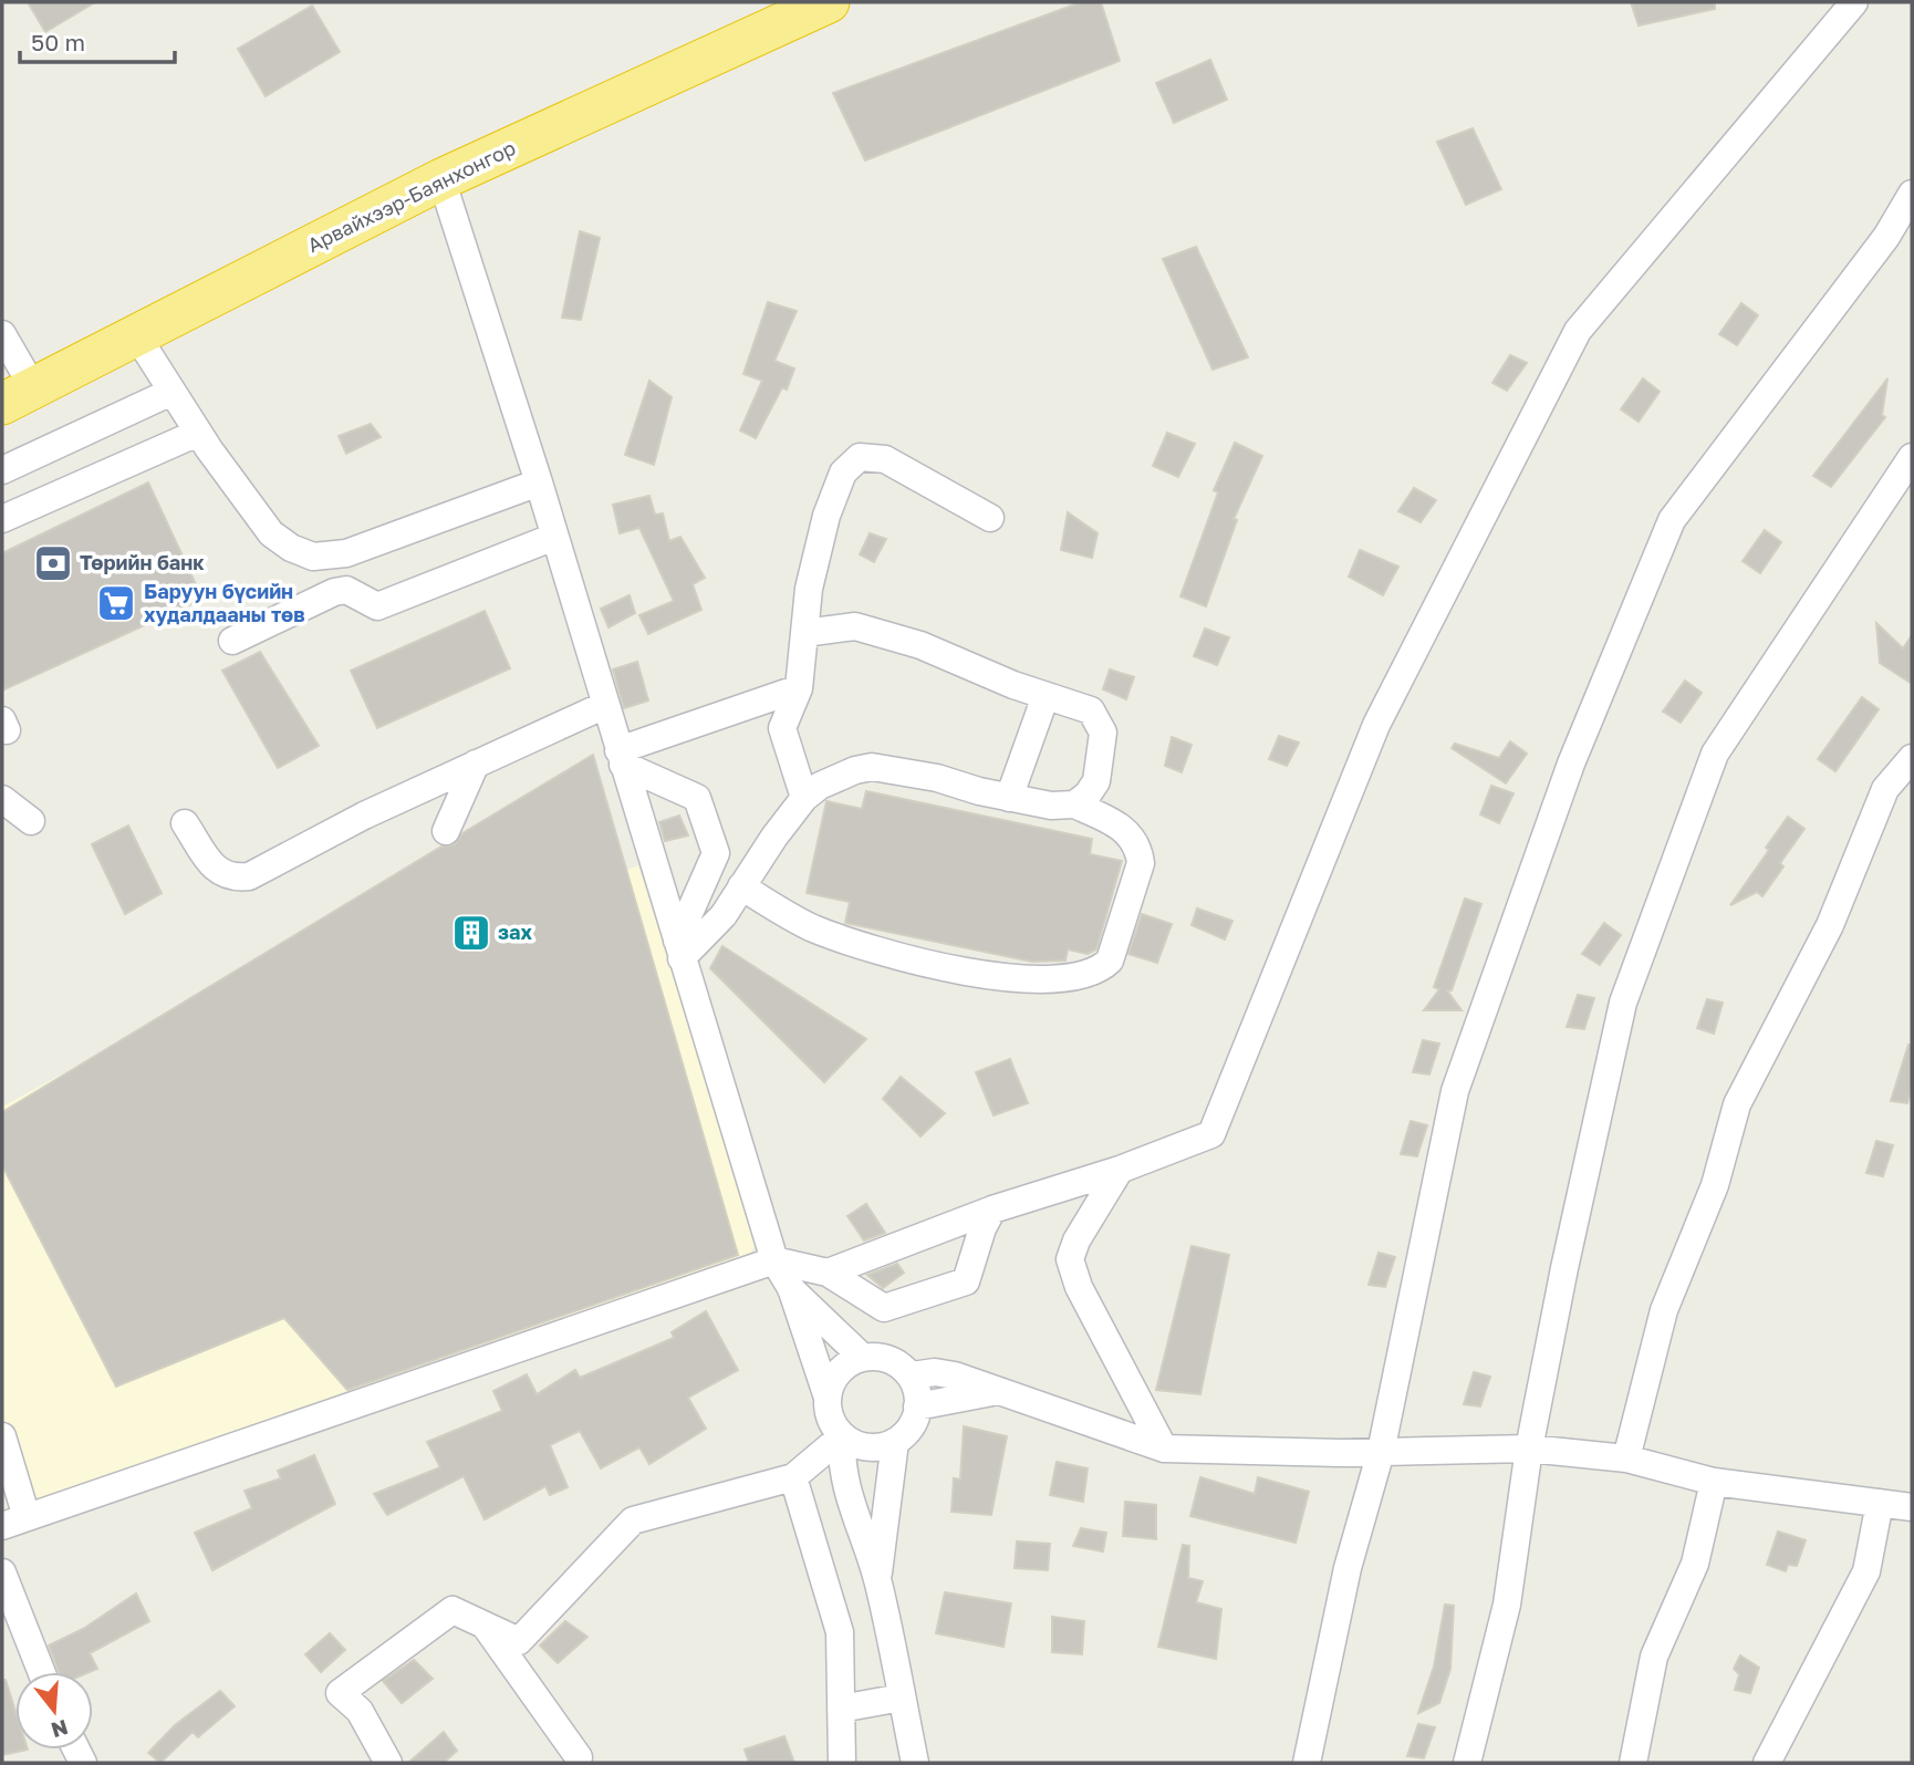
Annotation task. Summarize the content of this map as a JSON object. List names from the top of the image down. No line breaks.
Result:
{"streets":{"highway":["Арвайхээр-Баянхонгор"]},"places":{"bank":["Төрийн банк"],"supermarket":["Баруун бүсийн худалдааны төв"],"building":["зах"]},"scale_bar":"50 m","north":"bottom"}
